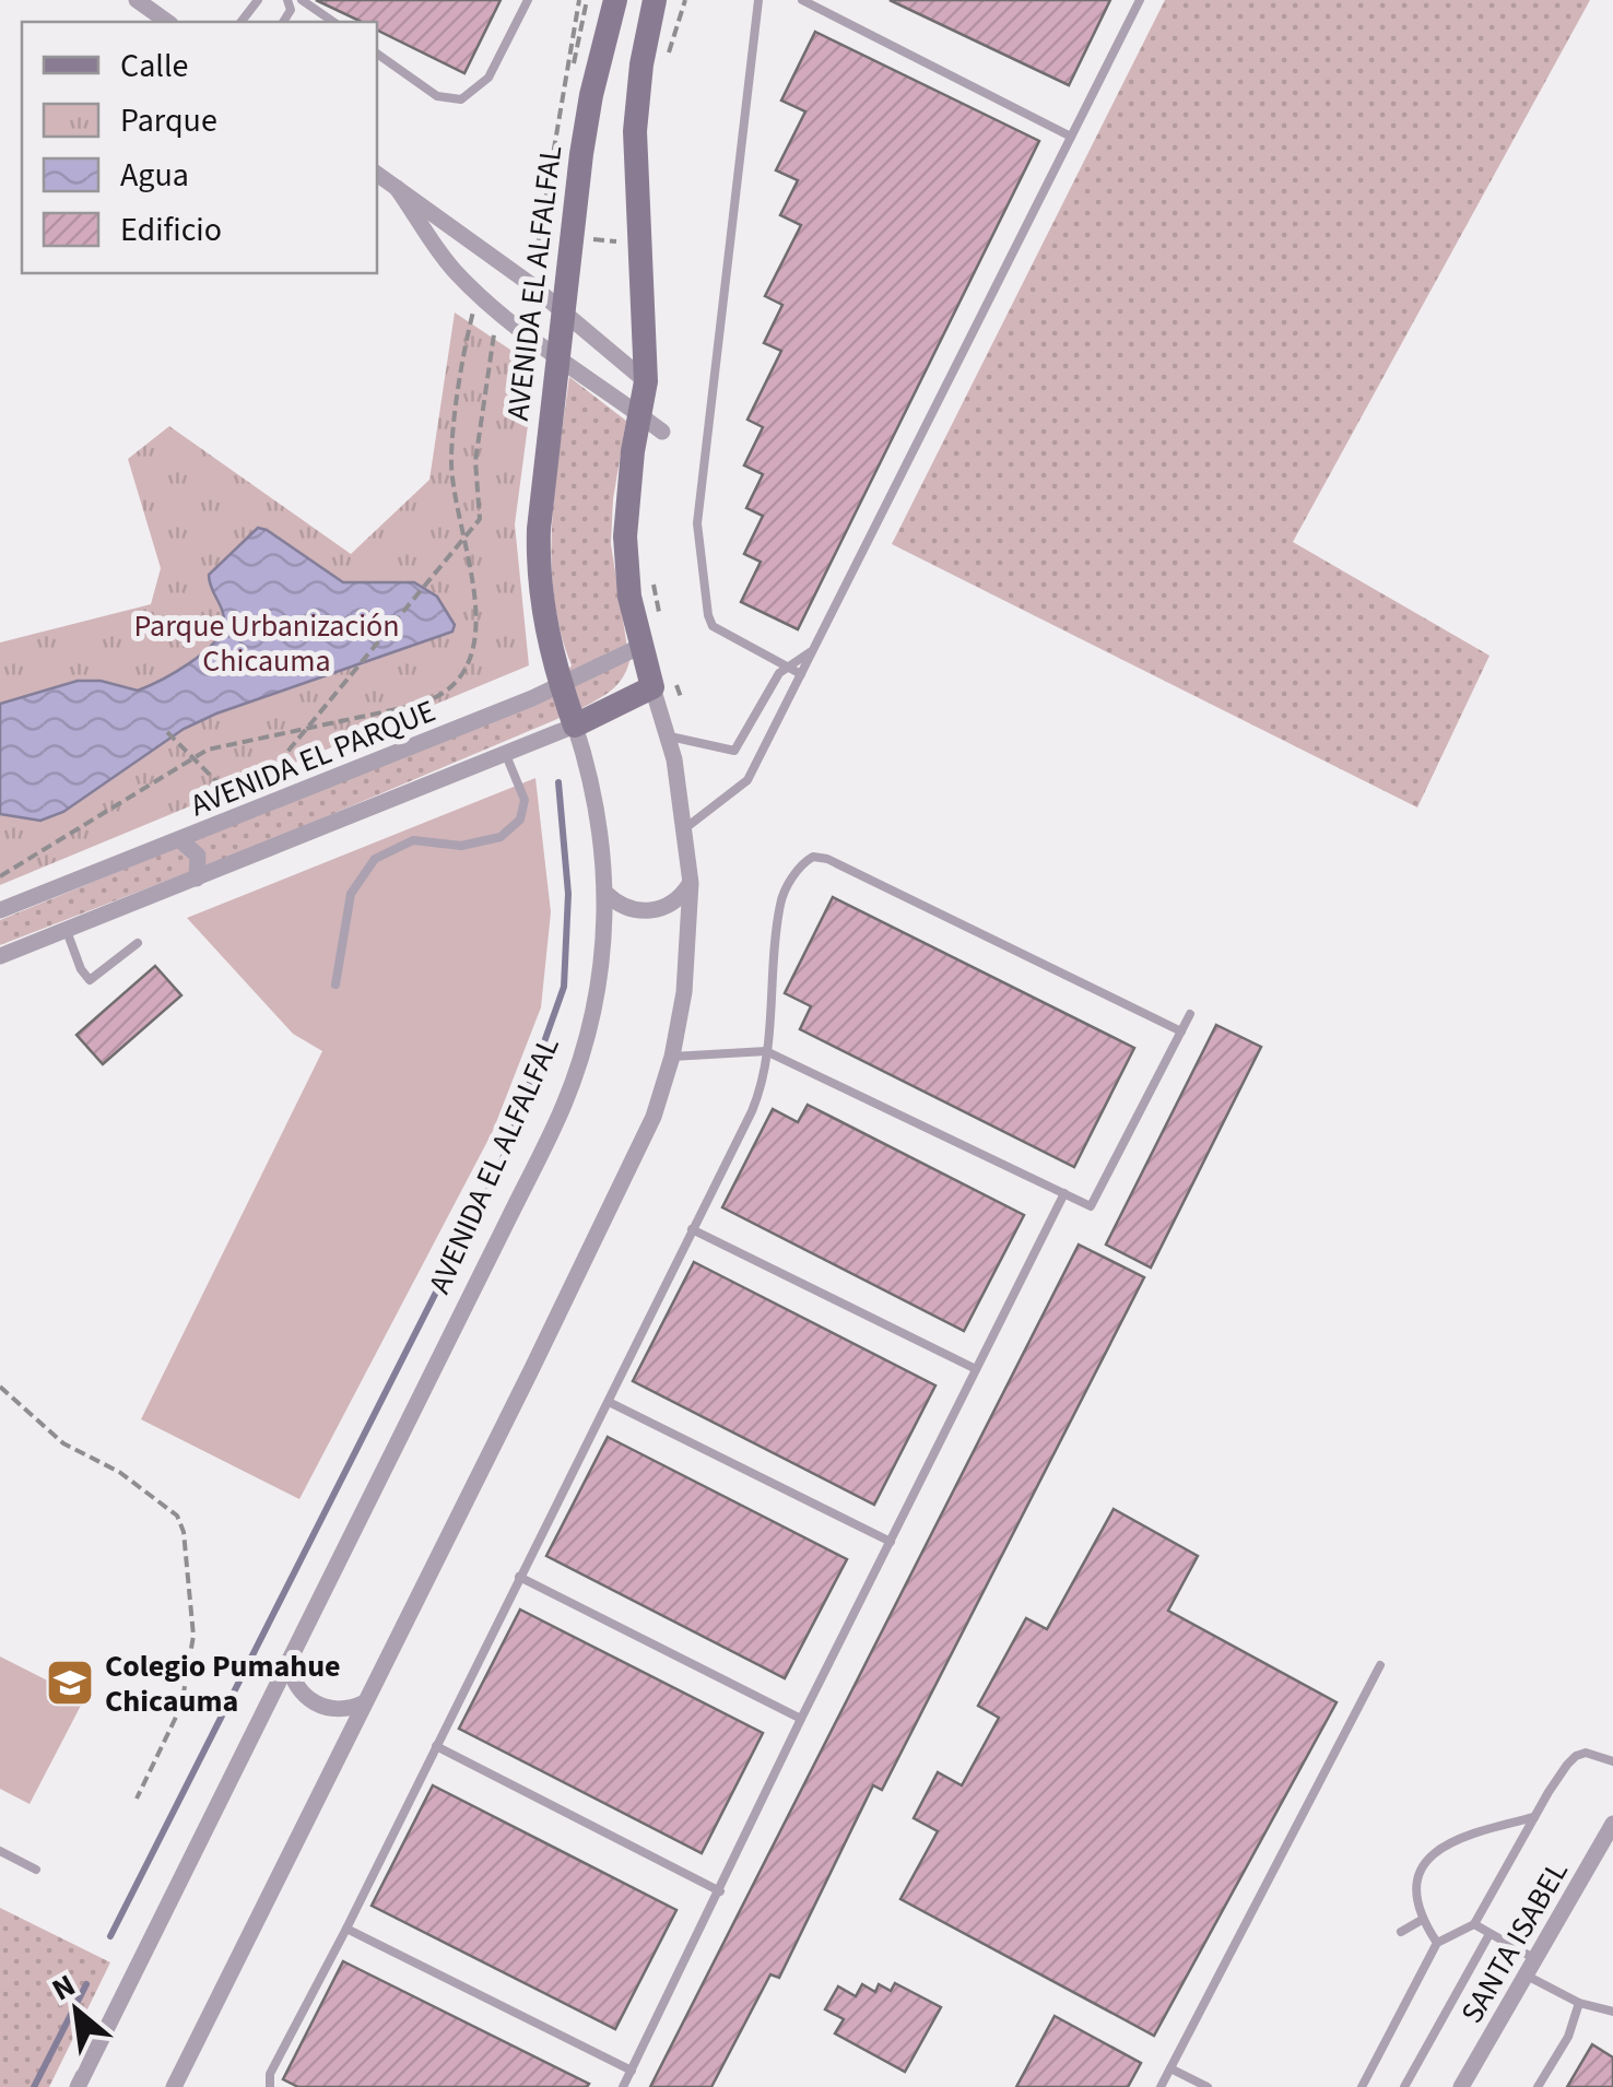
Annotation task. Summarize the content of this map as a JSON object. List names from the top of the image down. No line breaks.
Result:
{"streets":{"street":["AVENIDA EL ALFALFAL","AVENIDA EL PARQUE","SANTA ISABEL"]},"crossings":[["AVENIDA EL ALFALFAL","AVENIDA EL PARQUE"]],"parks":["Parque Urbanización Chicauma"],"places":{"school or university":["Colegio Pumahue Chicauma"]},"legend":["Calle","Parque","Agua","Edificio"],"north":"top left"}
